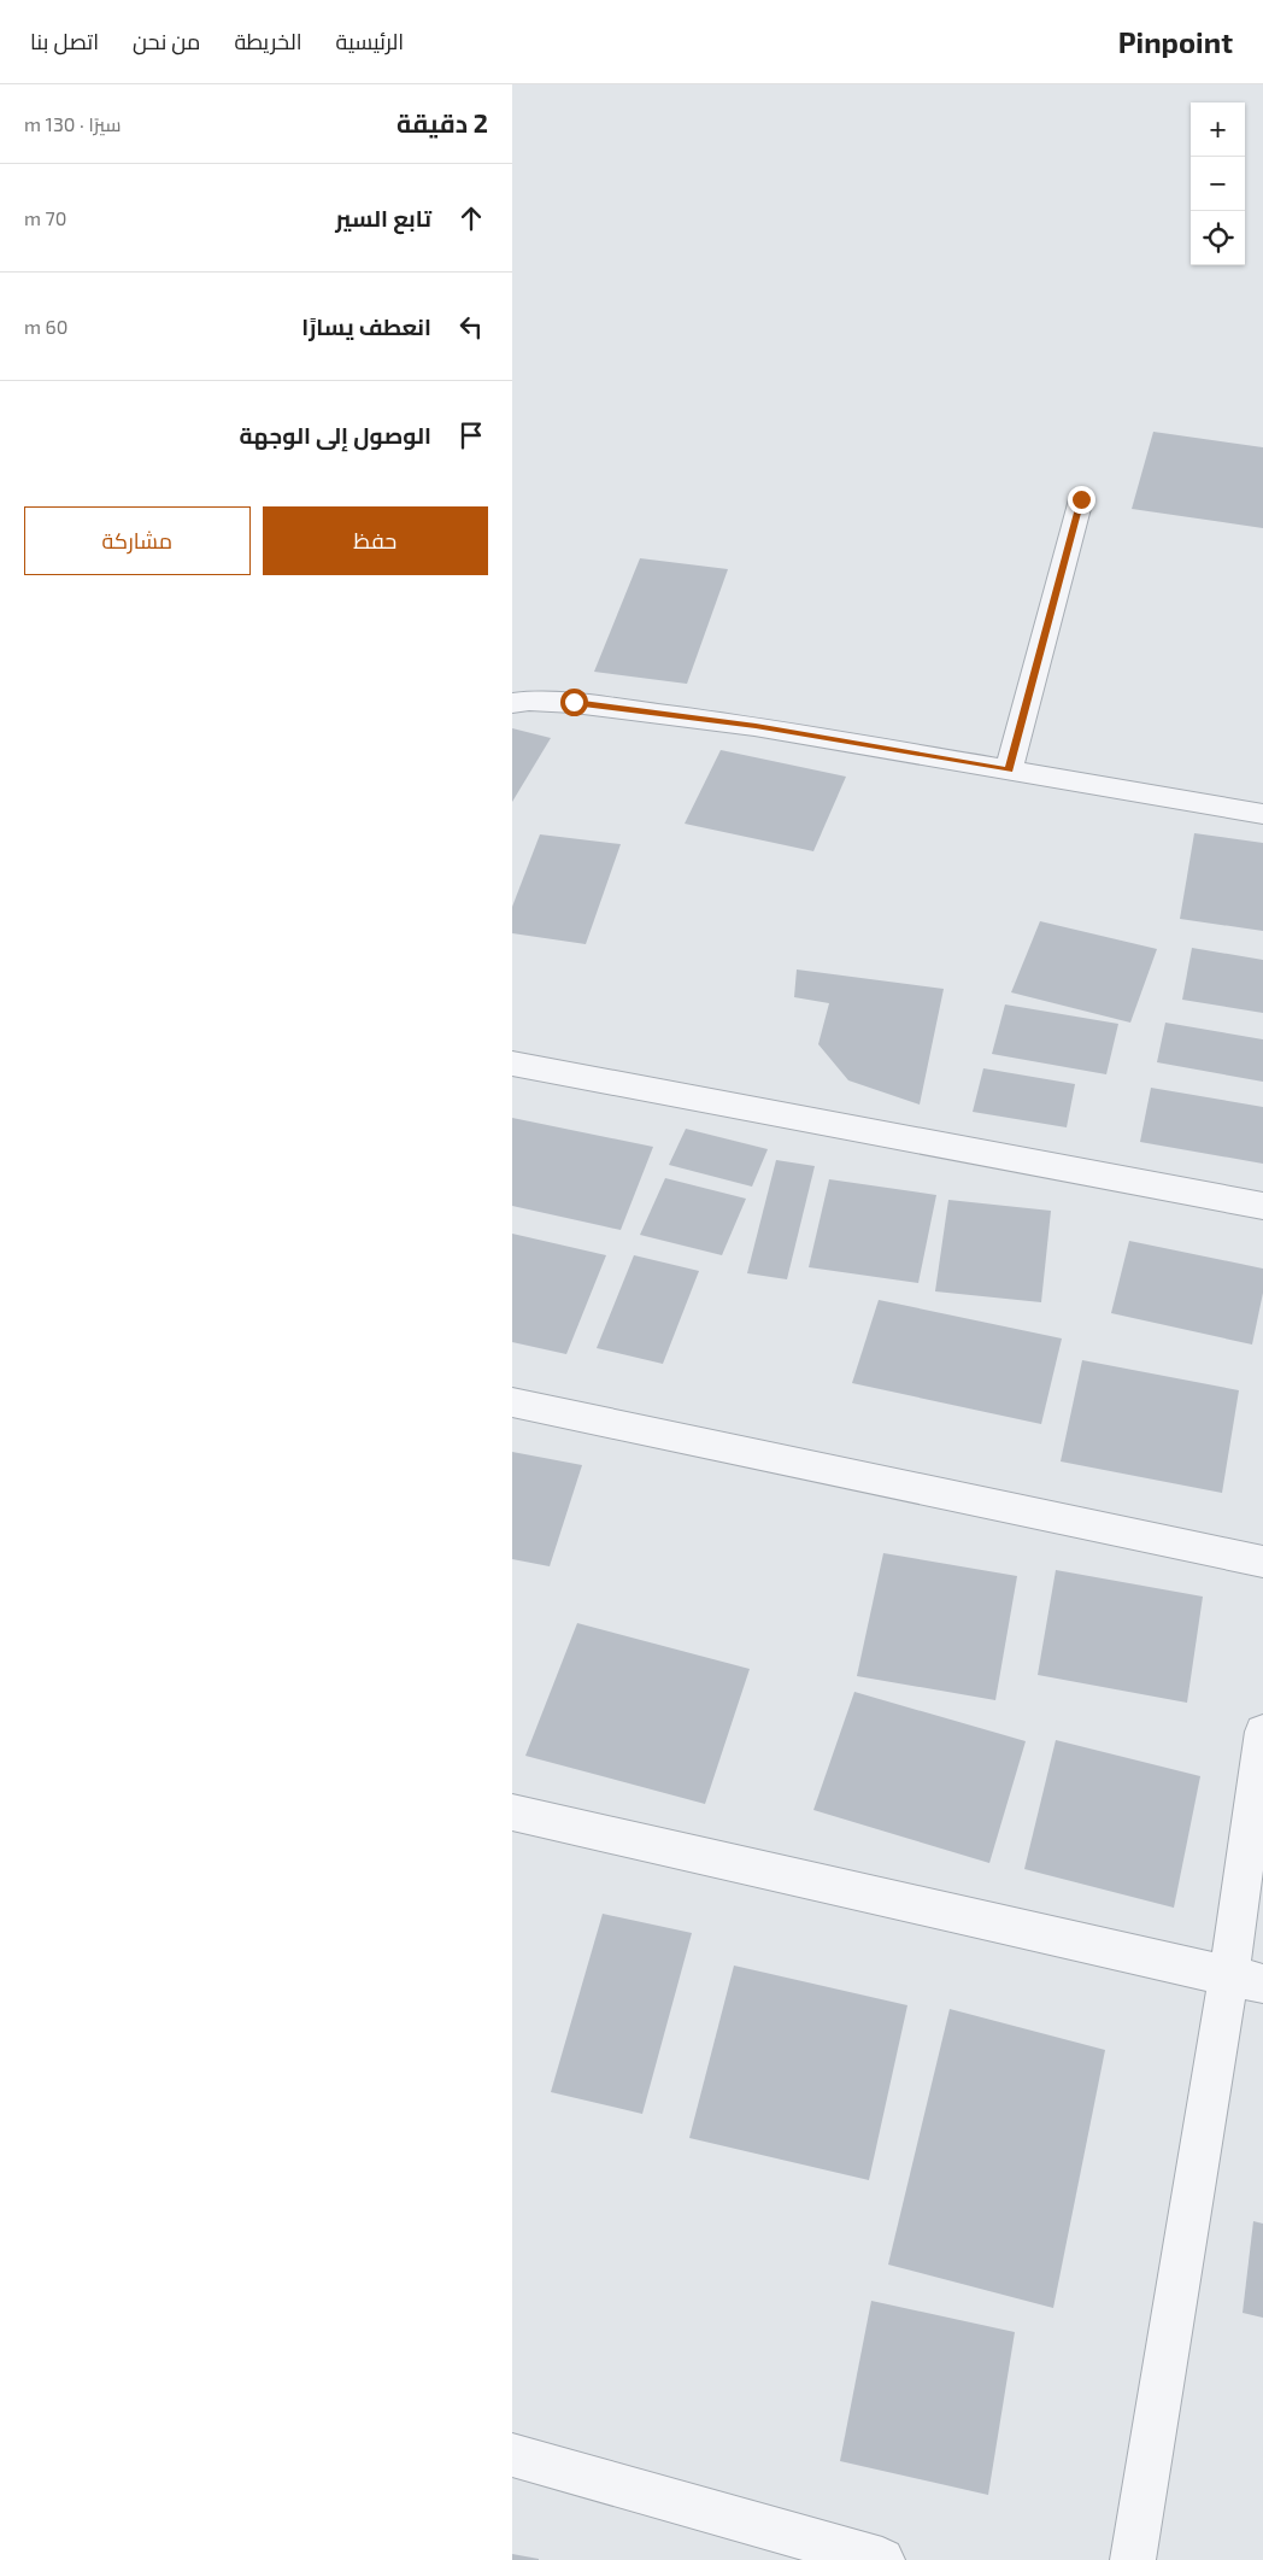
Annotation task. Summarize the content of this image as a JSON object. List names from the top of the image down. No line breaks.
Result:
{"page":{"header":"Pinpoint","nav":["الرئيسية","الخريطة","من نحن","اتصل بنا"],"heading":["2 دقيقة","سيرًا · 130 m"],"map_buttons":["+","−"],"list":[["تابع السير","70 m"],["انعطف يسارًا","60 m"],"الوصول إلى الوجهة"],"buttons":["حفظ","مشاركة"]}}
